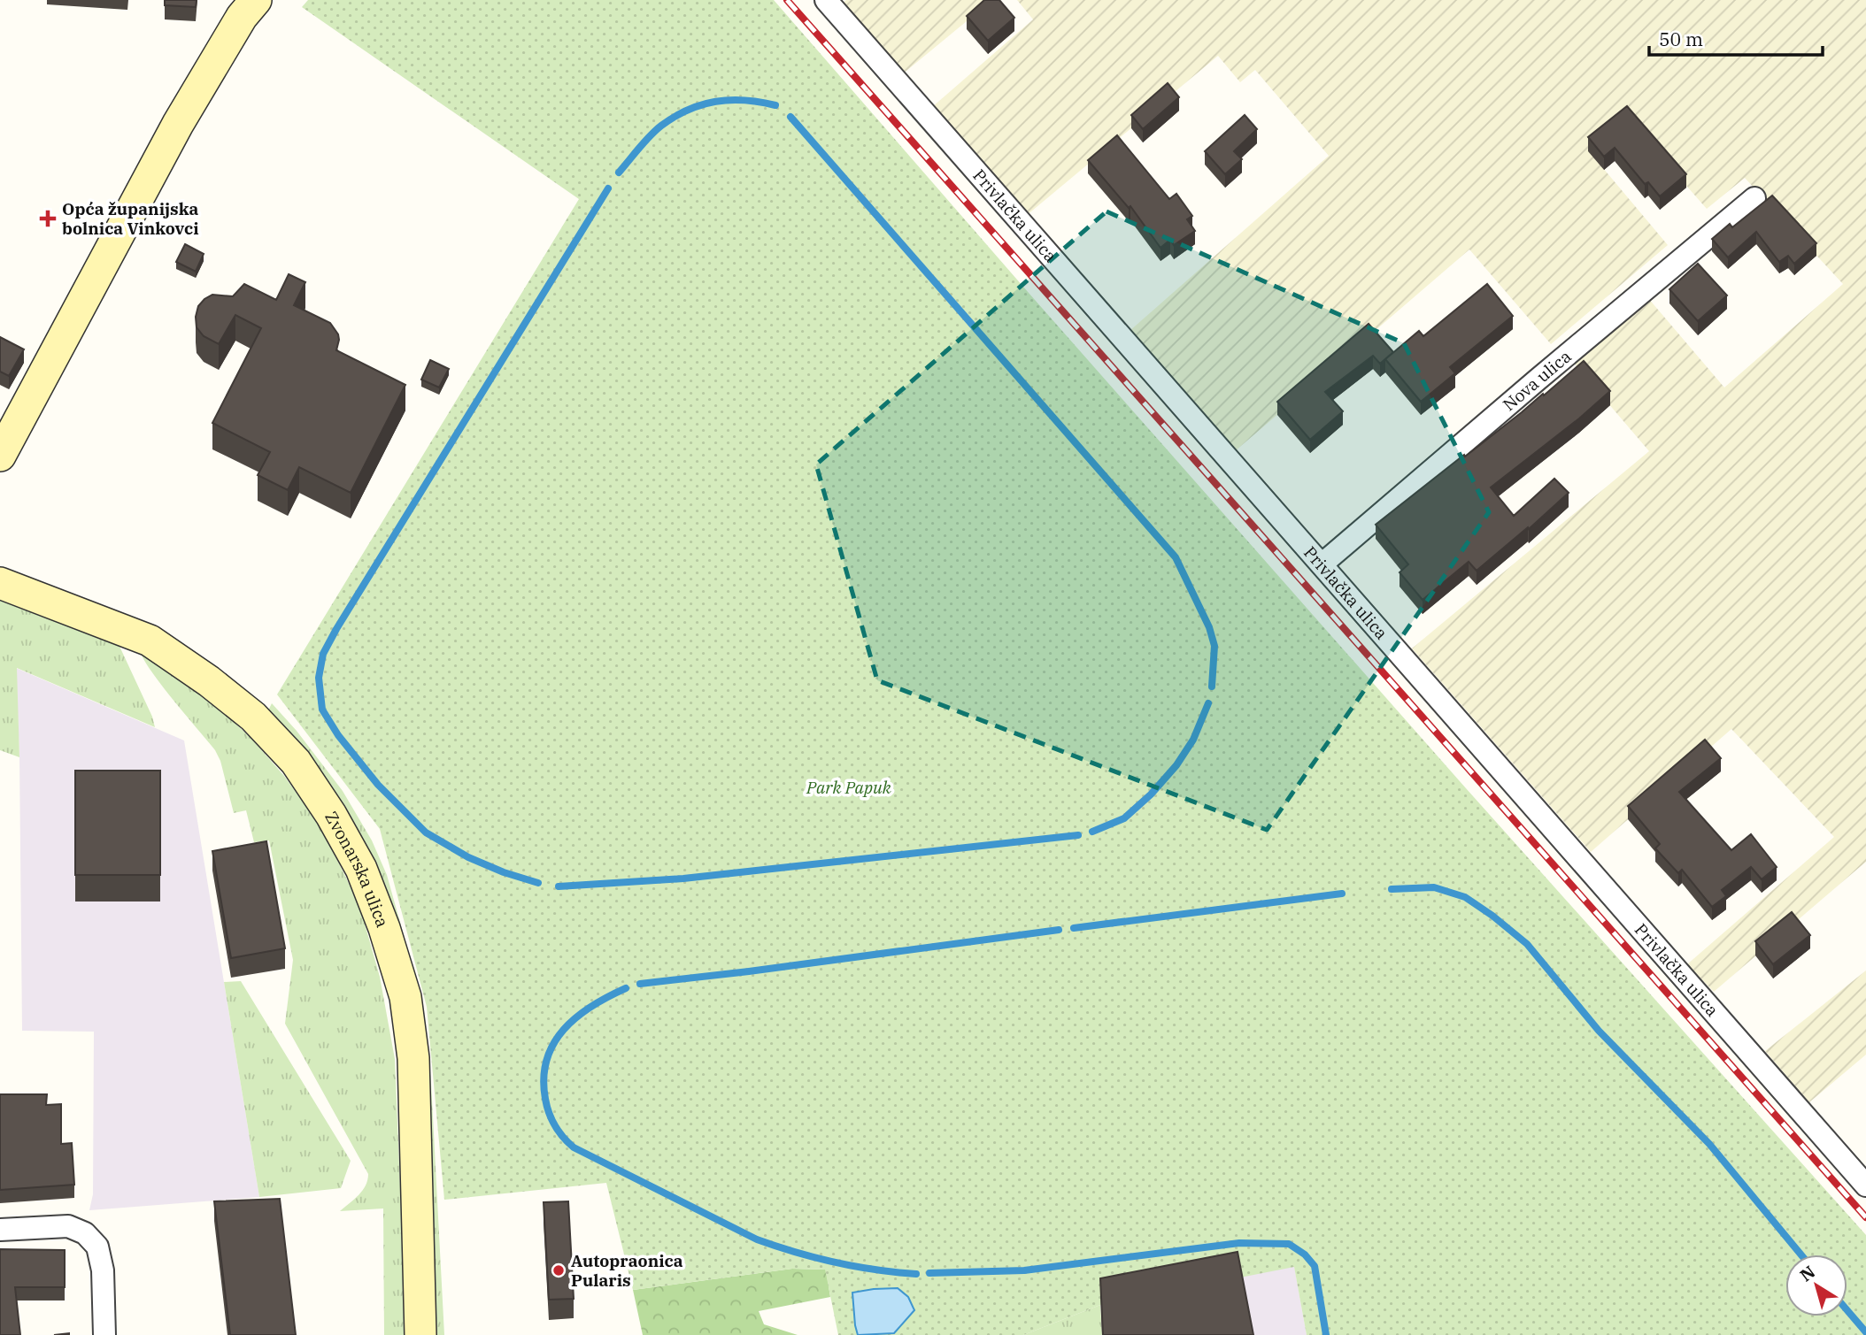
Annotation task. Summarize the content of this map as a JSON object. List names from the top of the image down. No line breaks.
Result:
{"streets":{"main road":["Zvonarska ulica"],"street":["Privlačka ulica","Nova ulica"]},"crossings":[["Privlačka ulica","Nova ulica"]],"parks":["Park Papuk"],"places":{"health":["Opća županijska bolnica Vinkovci"],"other":["Autopraonica Pularis"]},"scale_bar":"50 m","north":"top left"}
